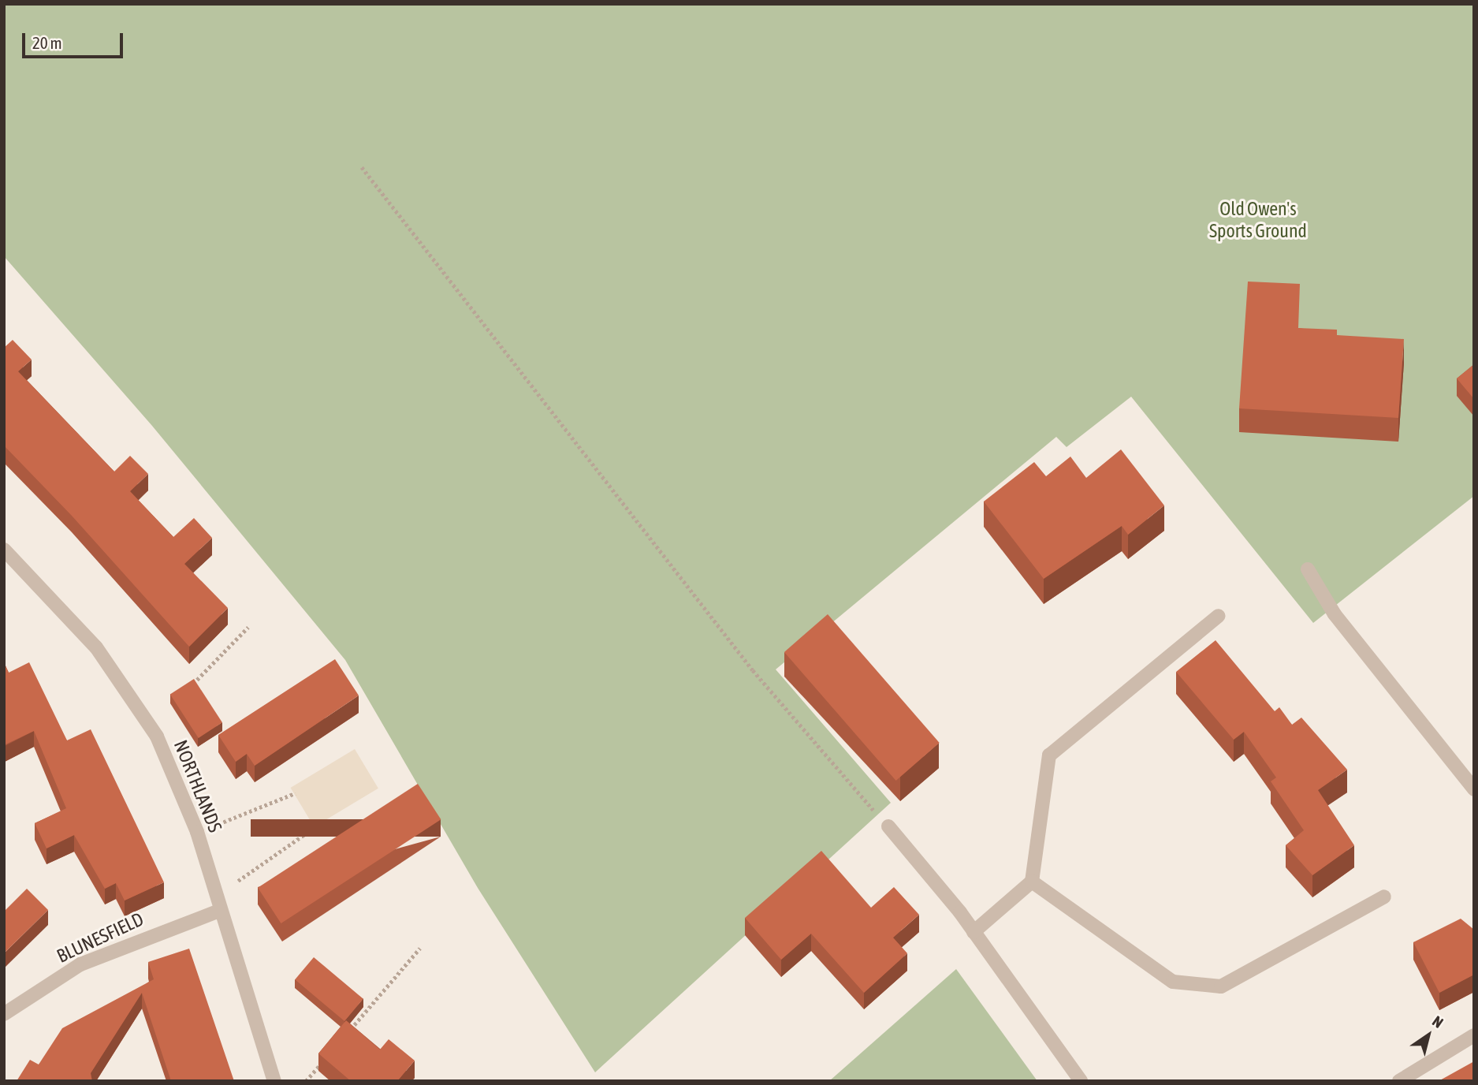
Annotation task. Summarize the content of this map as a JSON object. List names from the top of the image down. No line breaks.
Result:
{"streets":{"street":["NORTHLANDS","BLUNESFIELD"]},"crossings":[["NORTHLANDS","BLUNESFIELD"]],"parks":["Old Owen's Sports Ground"],"scale_bar":"20 m","north":"top right"}
